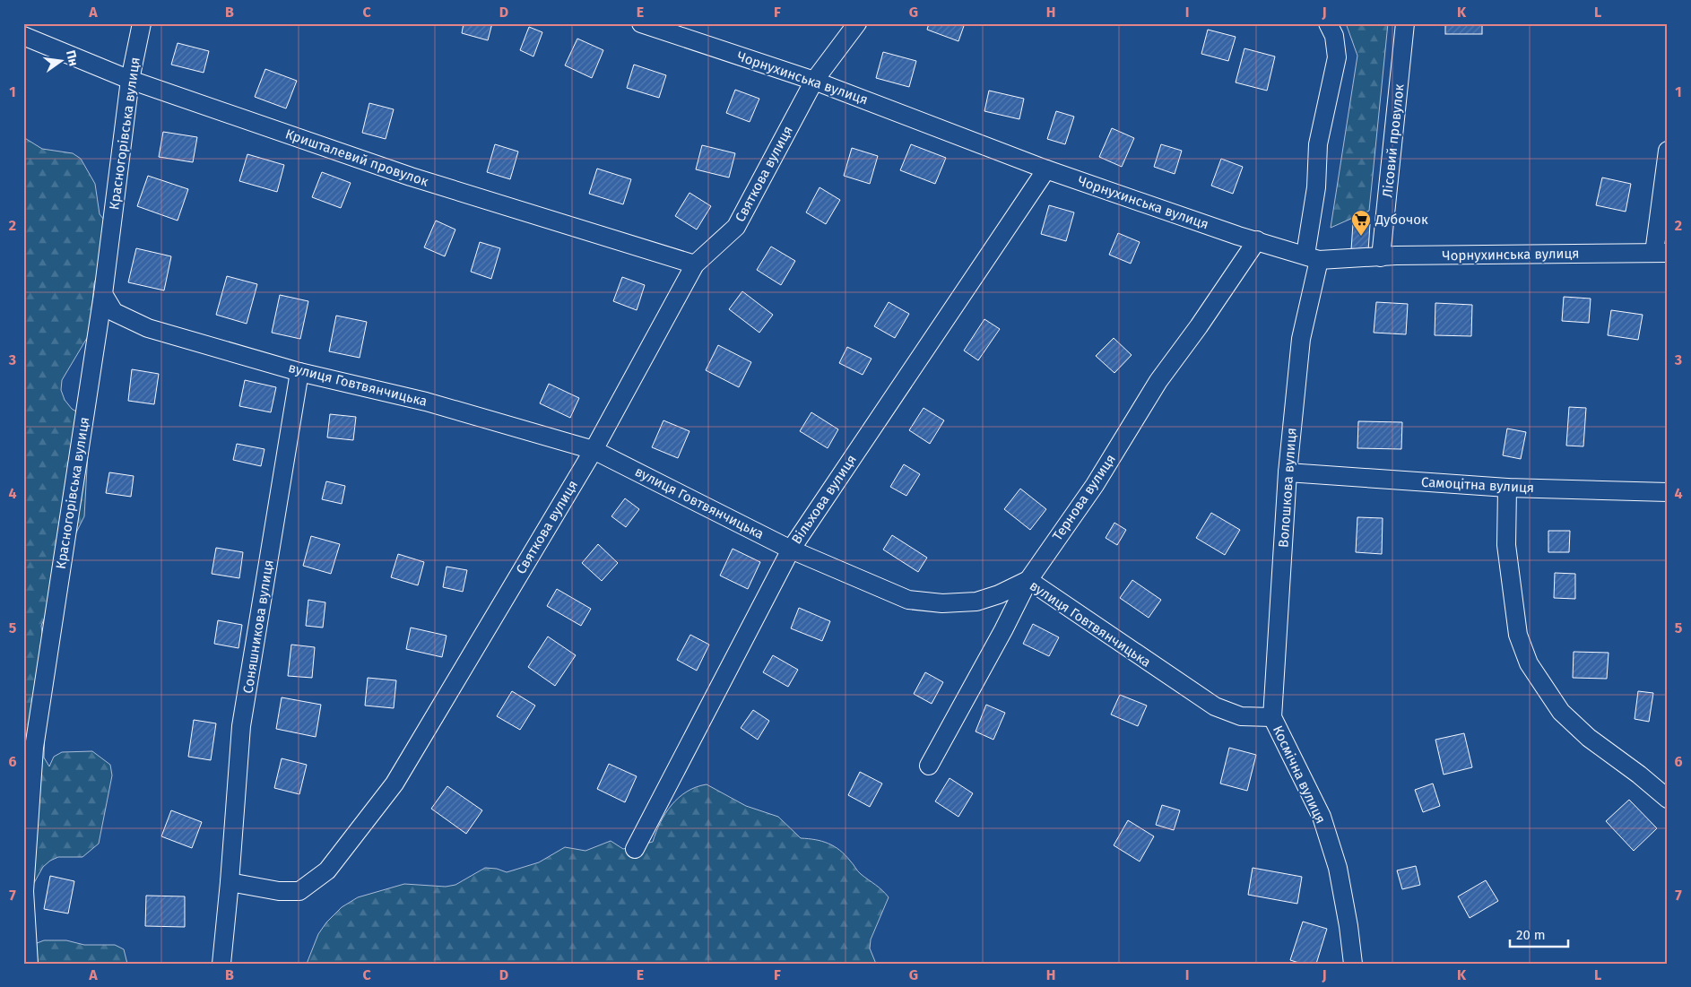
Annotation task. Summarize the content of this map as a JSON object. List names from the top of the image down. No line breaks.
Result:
{"streets":{"street":["Чорнухинська вулиця","Красногорівська вулиця","Лісовий провулок","Кришталевий провулок","Святкова вулиця","вулиця Говтвянчицька","Самоцітна вулиця","Волошкова вулиця","Тернова вулиця","Вільхова вулиця","Соняшникова вулиця","Космічна вулиця"]},"crossings":[["Чорнухинська вулиця","Лісовий провулок"],["Чорнухинська вулиця","Святкова вулиця"],["Чорнухинська вулиця","Волошкова вулиця"],["Чорнухинська вулиця","Тернова вулиця"],["Чорнухинська вулиця","Вільхова вулиця"],["Красногорівська вулиця","Кришталевий провулок"],["Красногорівська вулиця","вулиця Говтвянчицька"],["Кришталевий провулок","Святкова вулиця"],["Святкова вулиця","вулиця Говтвянчицька"],["Святкова вулиця","Соняшникова вулиця"],["вулиця Говтвянчицька","Волошкова вулиця"],["вулиця Говтвянчицька","Тернова вулиця"],["вулиця Говтвянчицька","Вільхова вулиця"],["вулиця Говтвянчицька","Соняшникова вулиця"],["вулиця Говтвянчицька","Космічна вулиця"],["Самоцітна вулиця","Волошкова вулиця"],["Волошкова вулиця","Космічна вулиця"]],"places":{"supermarket":["Дубочок"]},"scale_bar":"20 m","north":"right","grid":{"columns":["A","B","C","D","E","F","G","H","I","J","K","L"],"rows":["1","2","3","4","5","6","7"]}}
